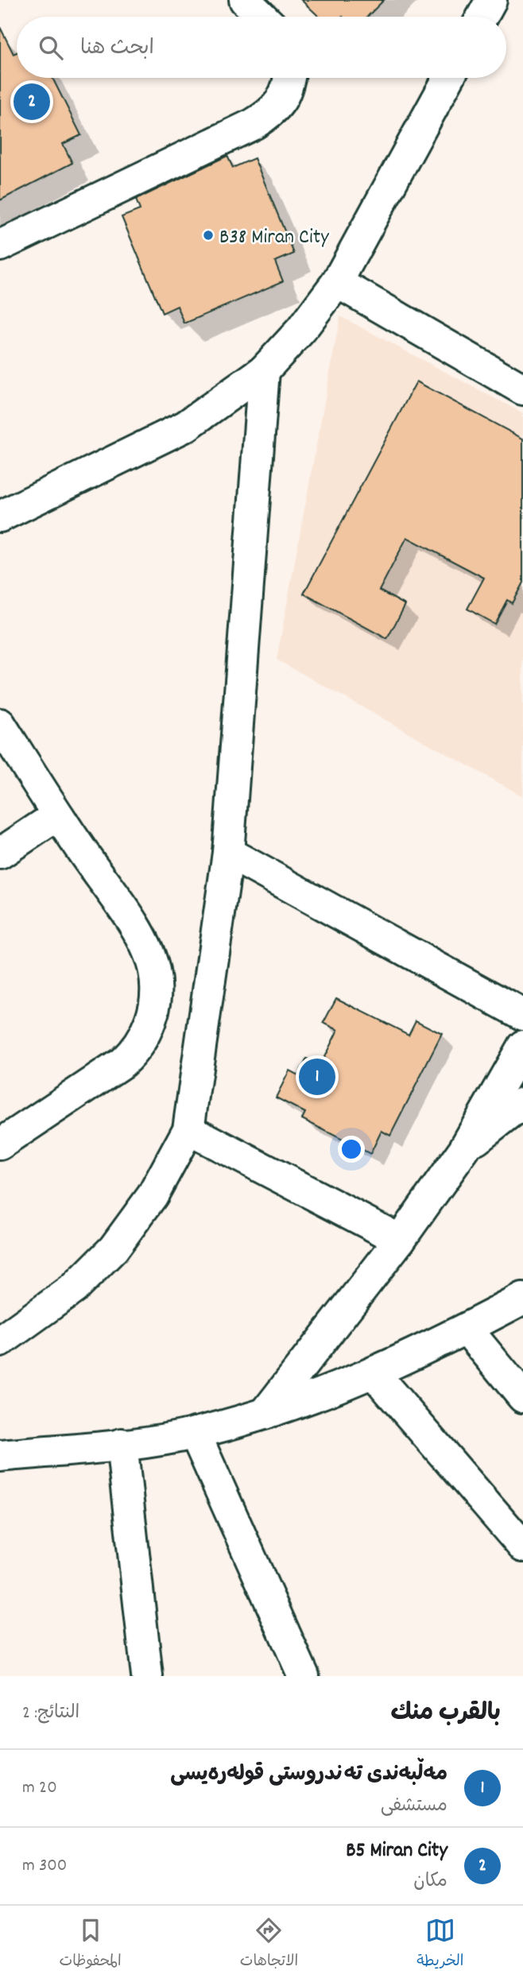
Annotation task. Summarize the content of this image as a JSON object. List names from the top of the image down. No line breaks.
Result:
{"places":["B38 Miran City"],"page":{"search":"ابحث هنا","pins":["2","1"],"heading":["بالقرب منك","النتائج: 2"],"list":[{"mark":"1","name":"مەڵبەندی تەندروستی قولەرەیسی","note":"مستشفى","value":"20 m"},{"mark":"2","name":"B5 Miran City","note":"مكان","value":"300 m"}],"nav":["الخريطة","الاتجاهات","المحفوظات"]}}
